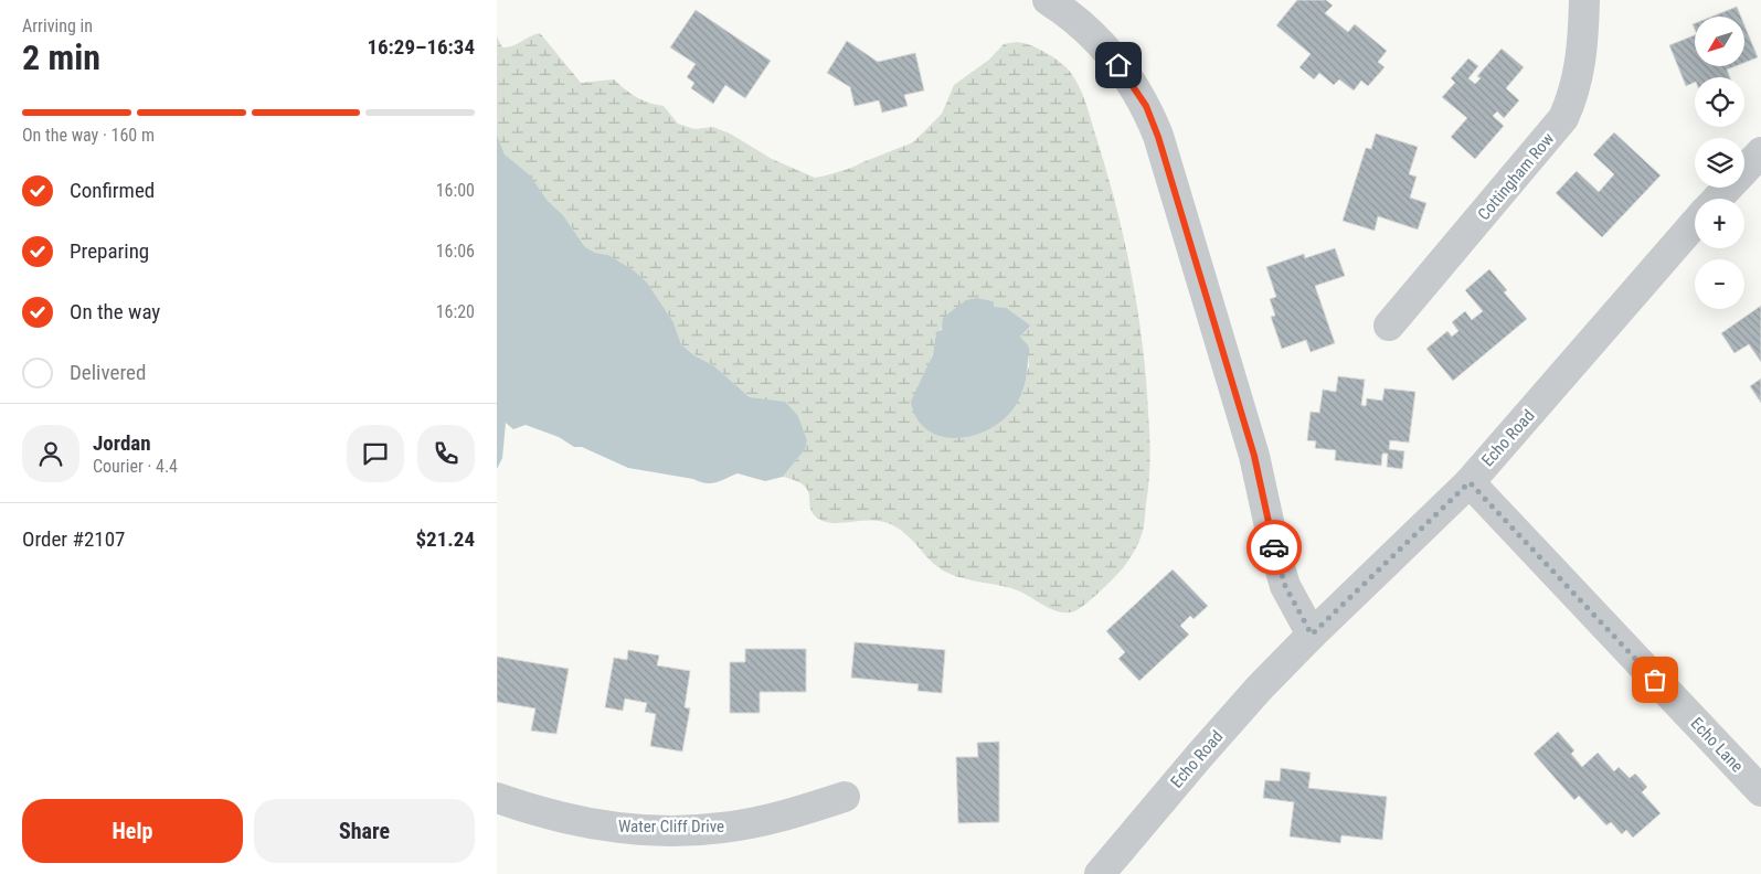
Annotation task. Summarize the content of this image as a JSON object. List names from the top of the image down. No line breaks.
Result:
{"streets":{"street":["Cottingham Row","Echo Road","Echo Lane","Water Cliff Drive"]},"crossings":[["Echo Road","Echo Lane"]],"north":"bottom left","page":{"heading":["2 min","Arriving in","16:29–16:34"],"panel":["Jordan","Courier · 4.4","Order #2107","$21.24"],"map_buttons":["+","−"],"bar":"On the way · 160 m","list":[["Confirmed","16:00"],["Preparing","16:06"],["On the way","16:20"],"Delivered"],"buttons":["Help","Share"]}}
